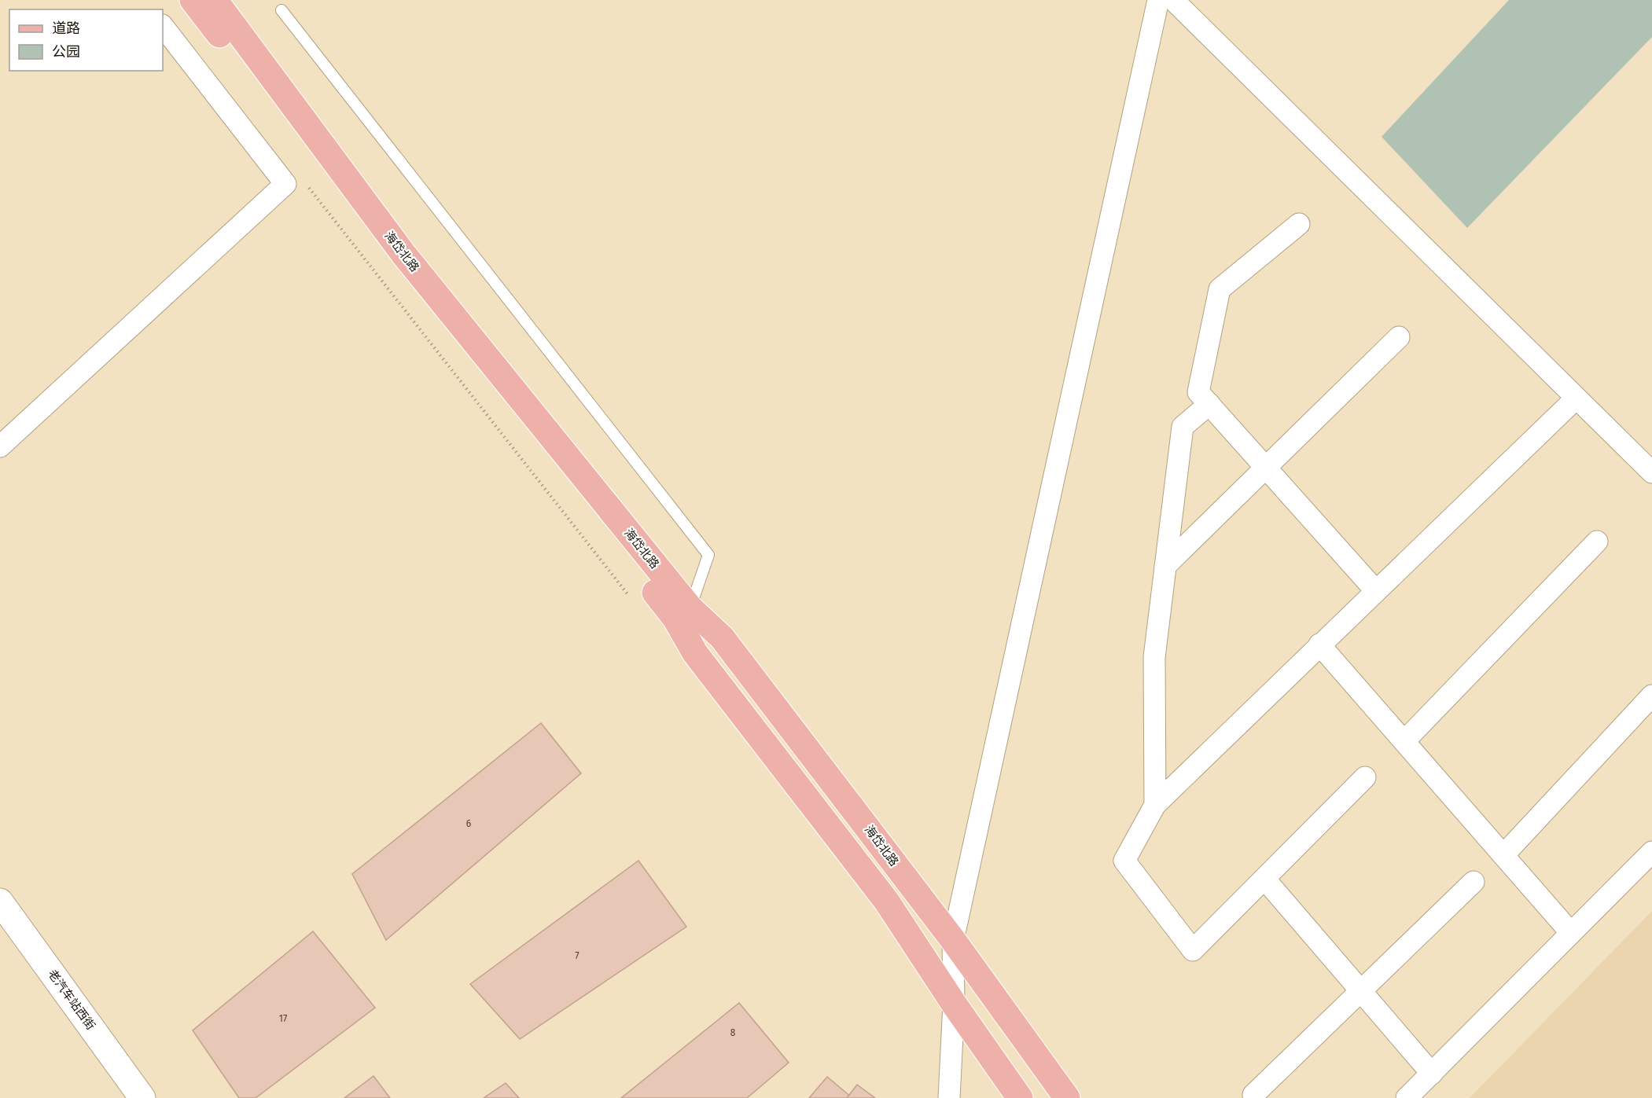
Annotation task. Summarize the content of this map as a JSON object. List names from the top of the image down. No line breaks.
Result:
{"streets":{"main road":["海岱北路"],"street":["老汽车站西街"]},"house_numbers":["6","7","17","8"],"legend":["道路","公园"]}
